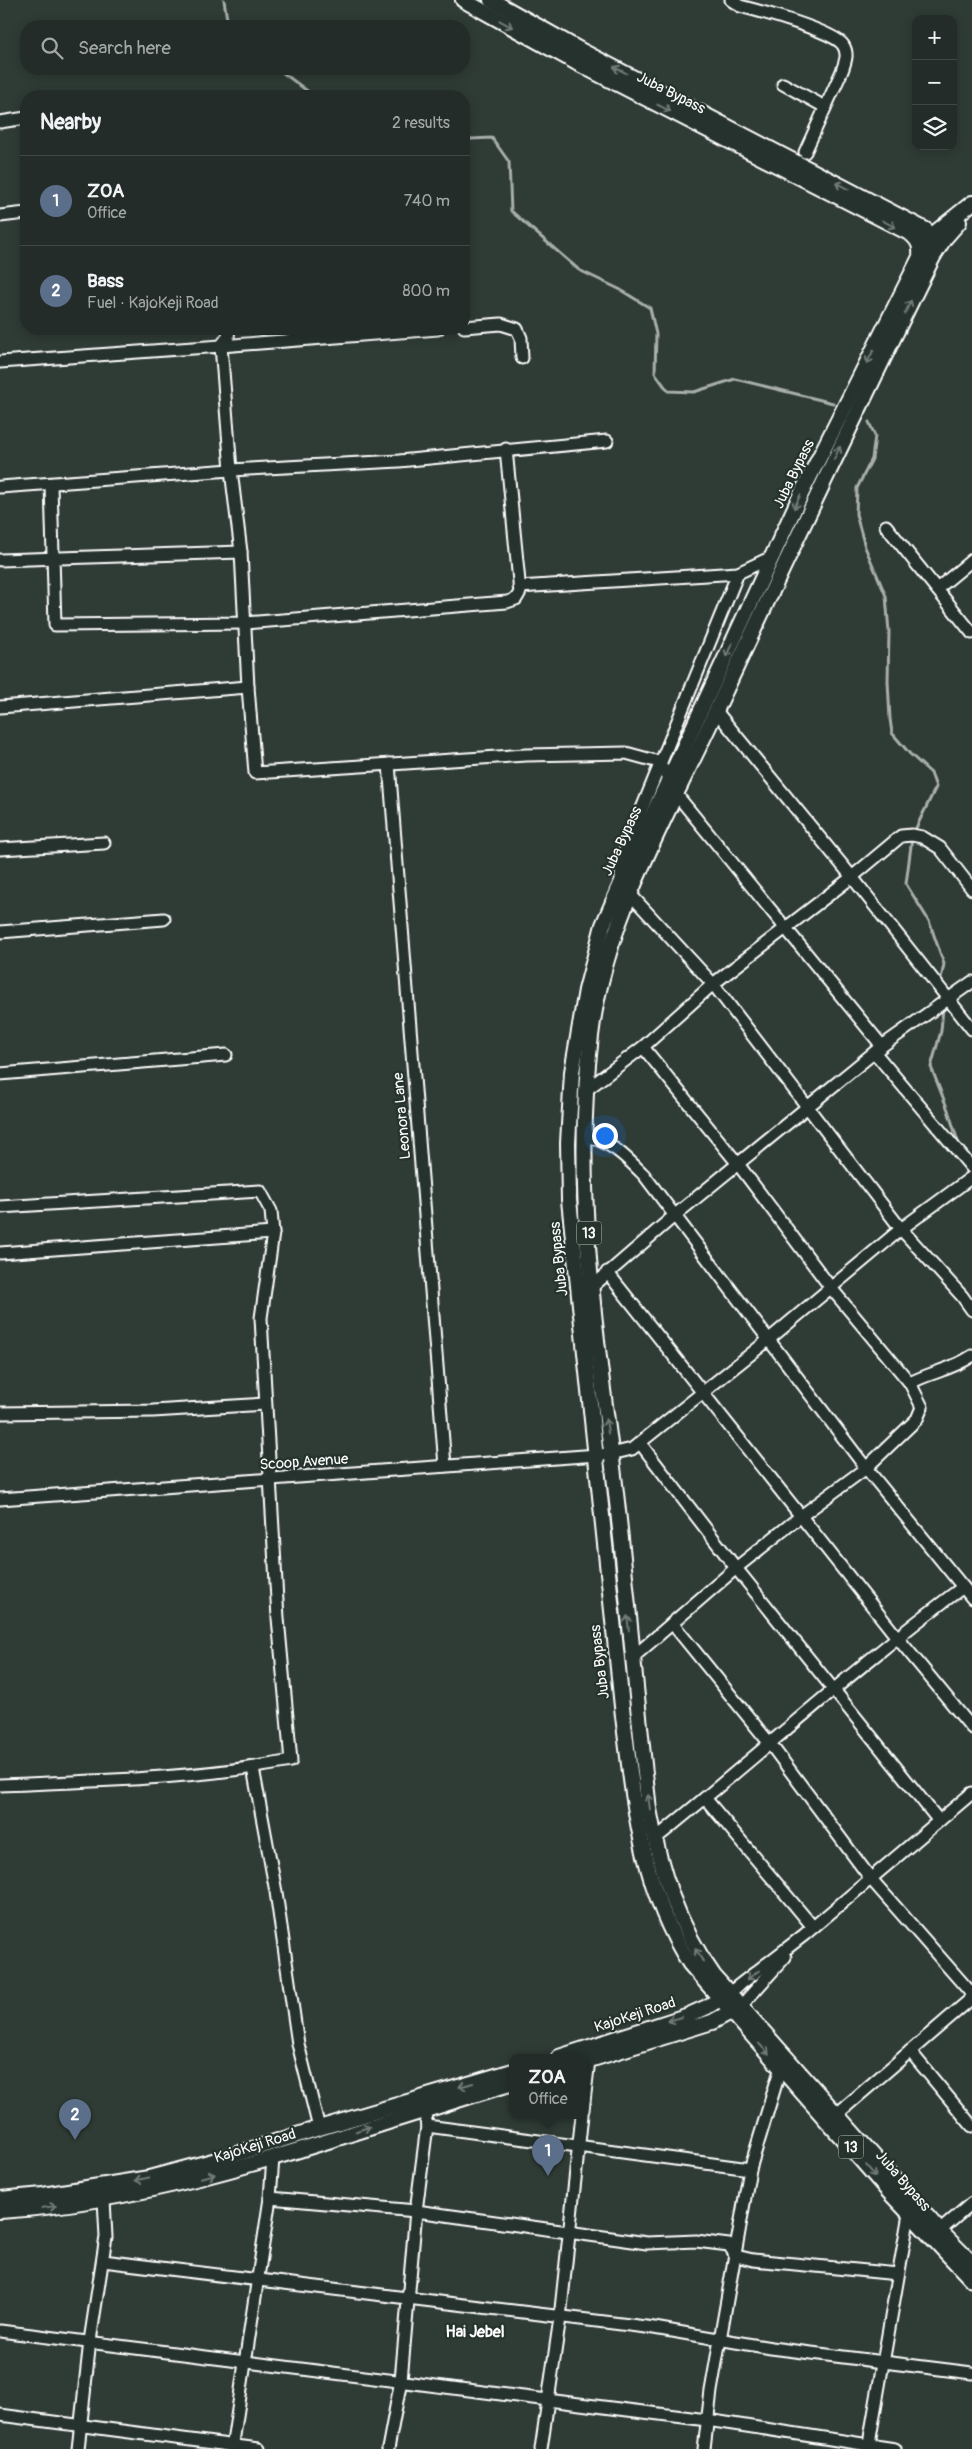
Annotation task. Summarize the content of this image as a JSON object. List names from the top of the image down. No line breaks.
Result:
{"streets":{"main road":["Juba Bypass","13","KajoKeji Road"],"street":["Leonora Lane","Scoop Avenue"]},"crossings":[["Juba Bypass","Scoop Avenue"],["Juba Bypass","KajoKeji Road"],["Leonora Lane","Scoop Avenue"]],"districts":["Hai Jebel"],"page":{"map_buttons":["+","−"],"search":"Search here","heading":["Nearby","2 results"],"list":[{"mark":"1","name":"ZOA","note":"Office","value":"740 m"},{"mark":"2","name":"Bass","note":"Fuel · KajoKeji Road","value":"800 m"}],"popup":["ZOA","Office"],"pins":["2","1"]}}
